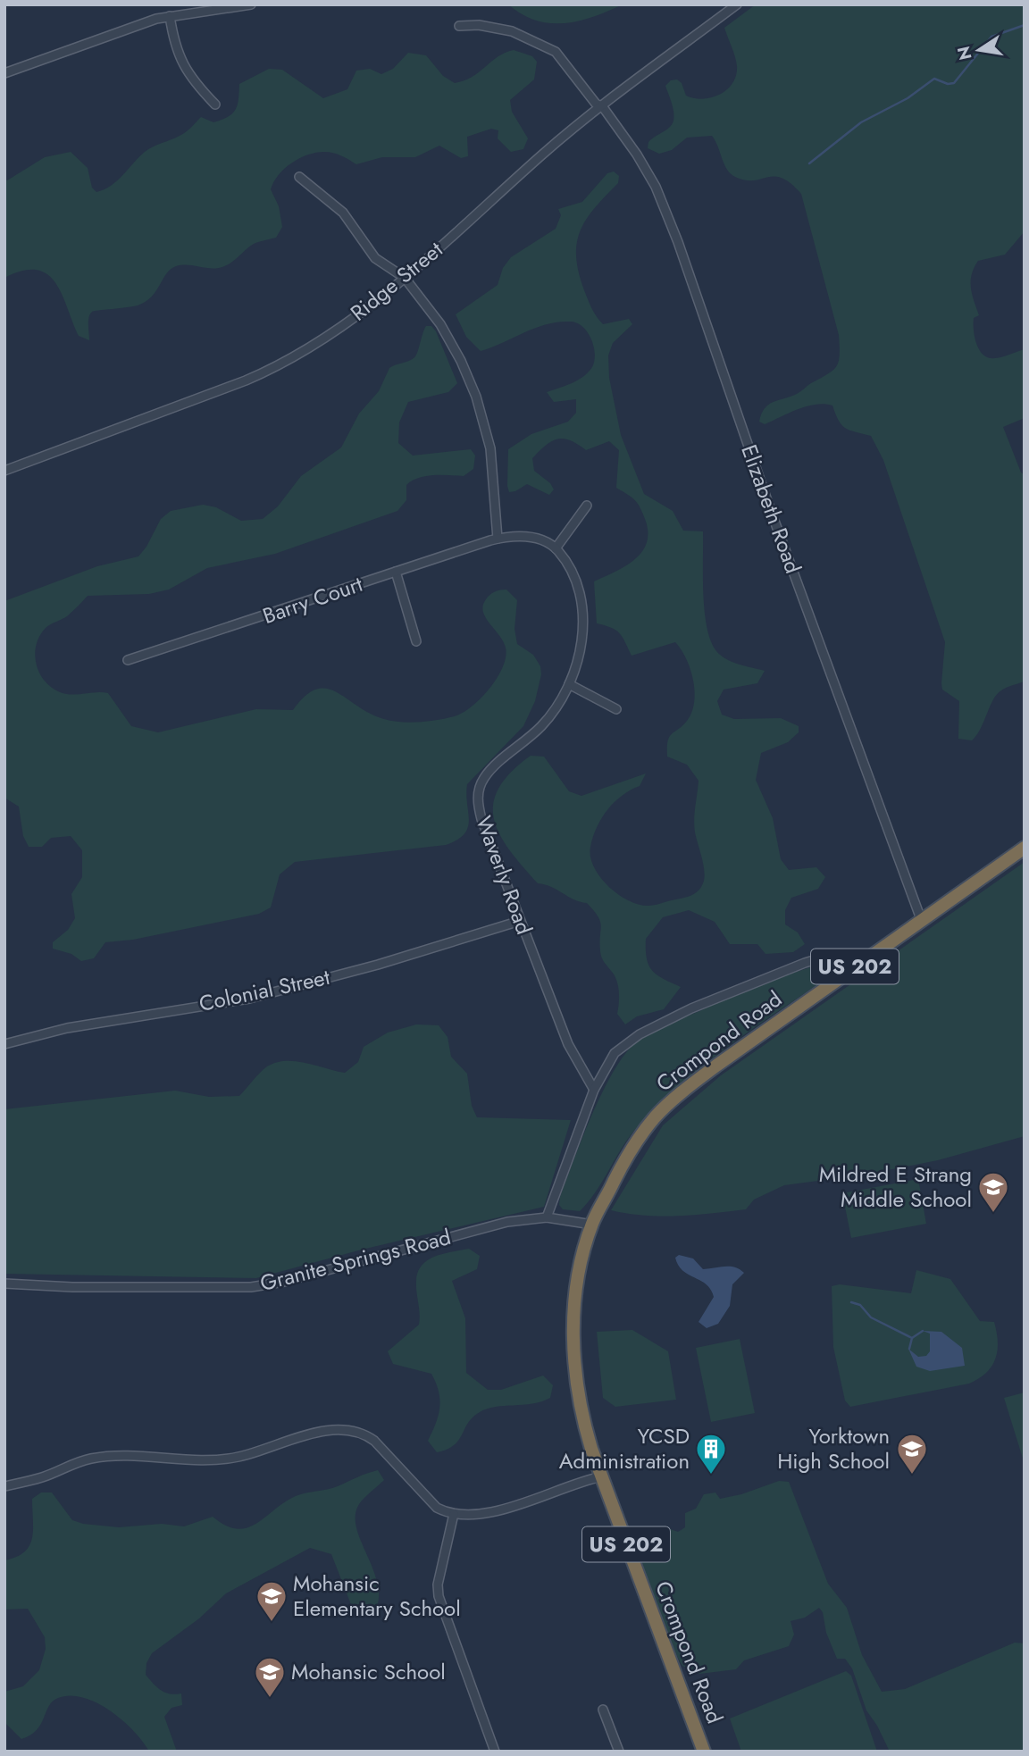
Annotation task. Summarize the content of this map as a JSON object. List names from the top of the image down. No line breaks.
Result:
{"streets":{"highway":["US 202","Crompond Road"],"street":["Ridge Street","Elizabeth Road","Barry Court","Waverly Road","Colonial Street","Granite Springs Road"]},"crossings":[["Ridge Street","Elizabeth Road"],["Elizabeth Road","Crompond Road"],["Waverly Road","Colonial Street"],["Crompond Road","Granite Springs Road"]],"places":{"school or university":["Mildred E Strang Middle School","Yorktown High School","Mohansic Elementary School","Mohansic School"],"building":["YCSD Administration"]},"north":"left"}
